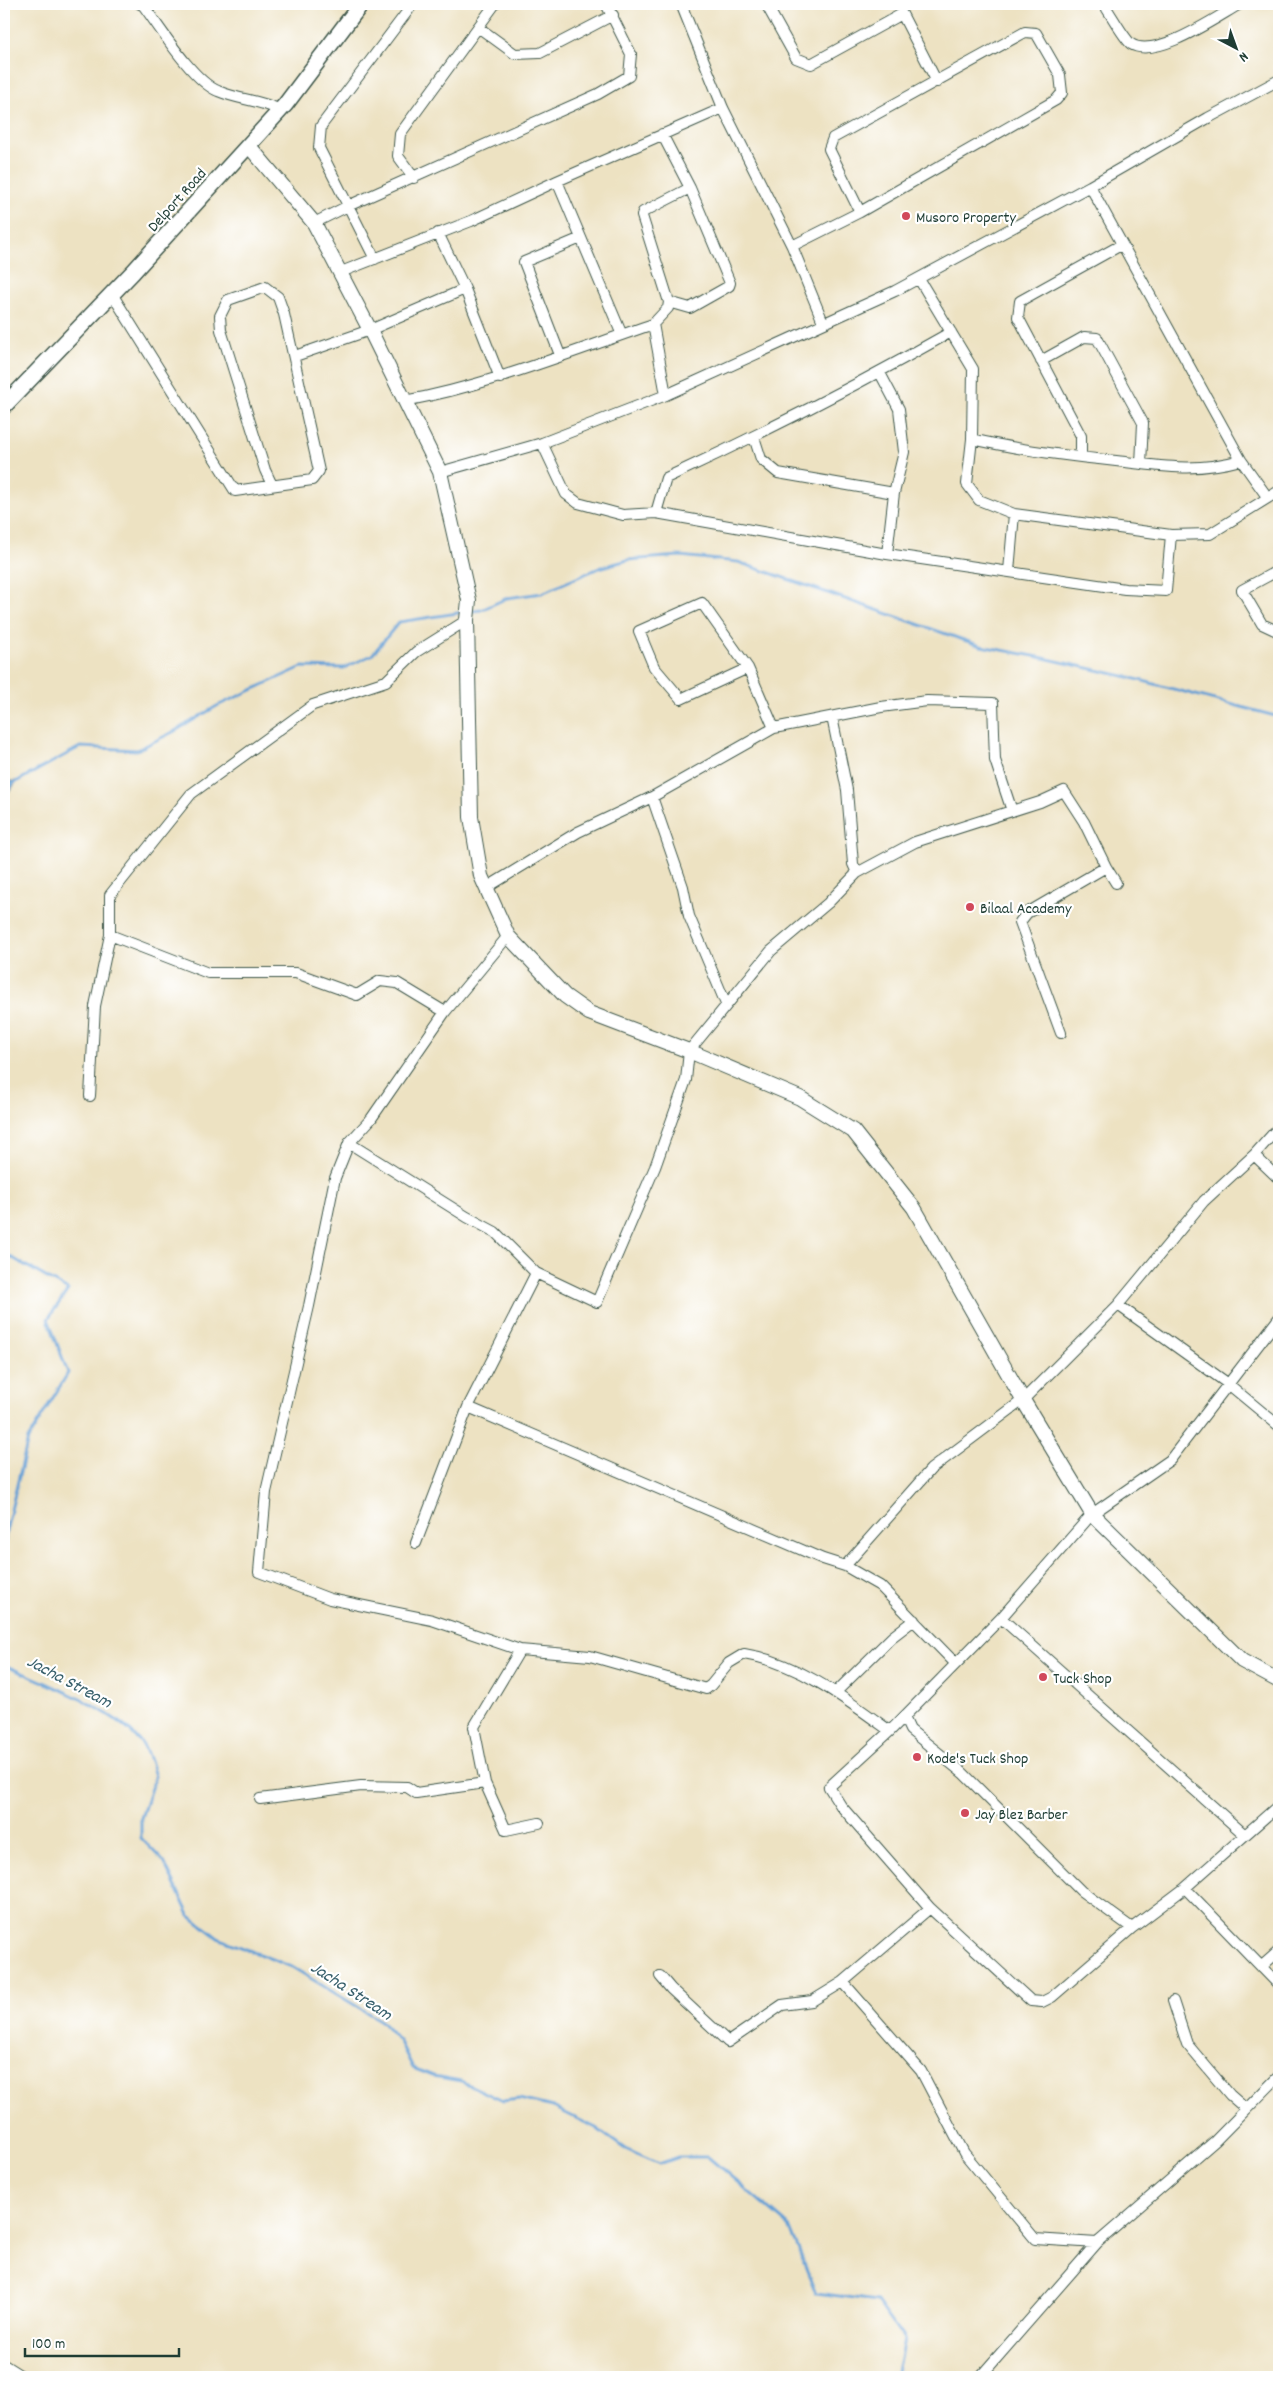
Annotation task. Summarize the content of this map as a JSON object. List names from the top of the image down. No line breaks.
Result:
{"streets":{"main road":["Delport Road"]},"water":["Jacha Stream"],"places":["Musoro Property","Bilaal Academy","Tuck Shop","Kode's Tuck Shop","Jay Blez Barber"],"scale_bar":"100 m","north":"bottom right"}
